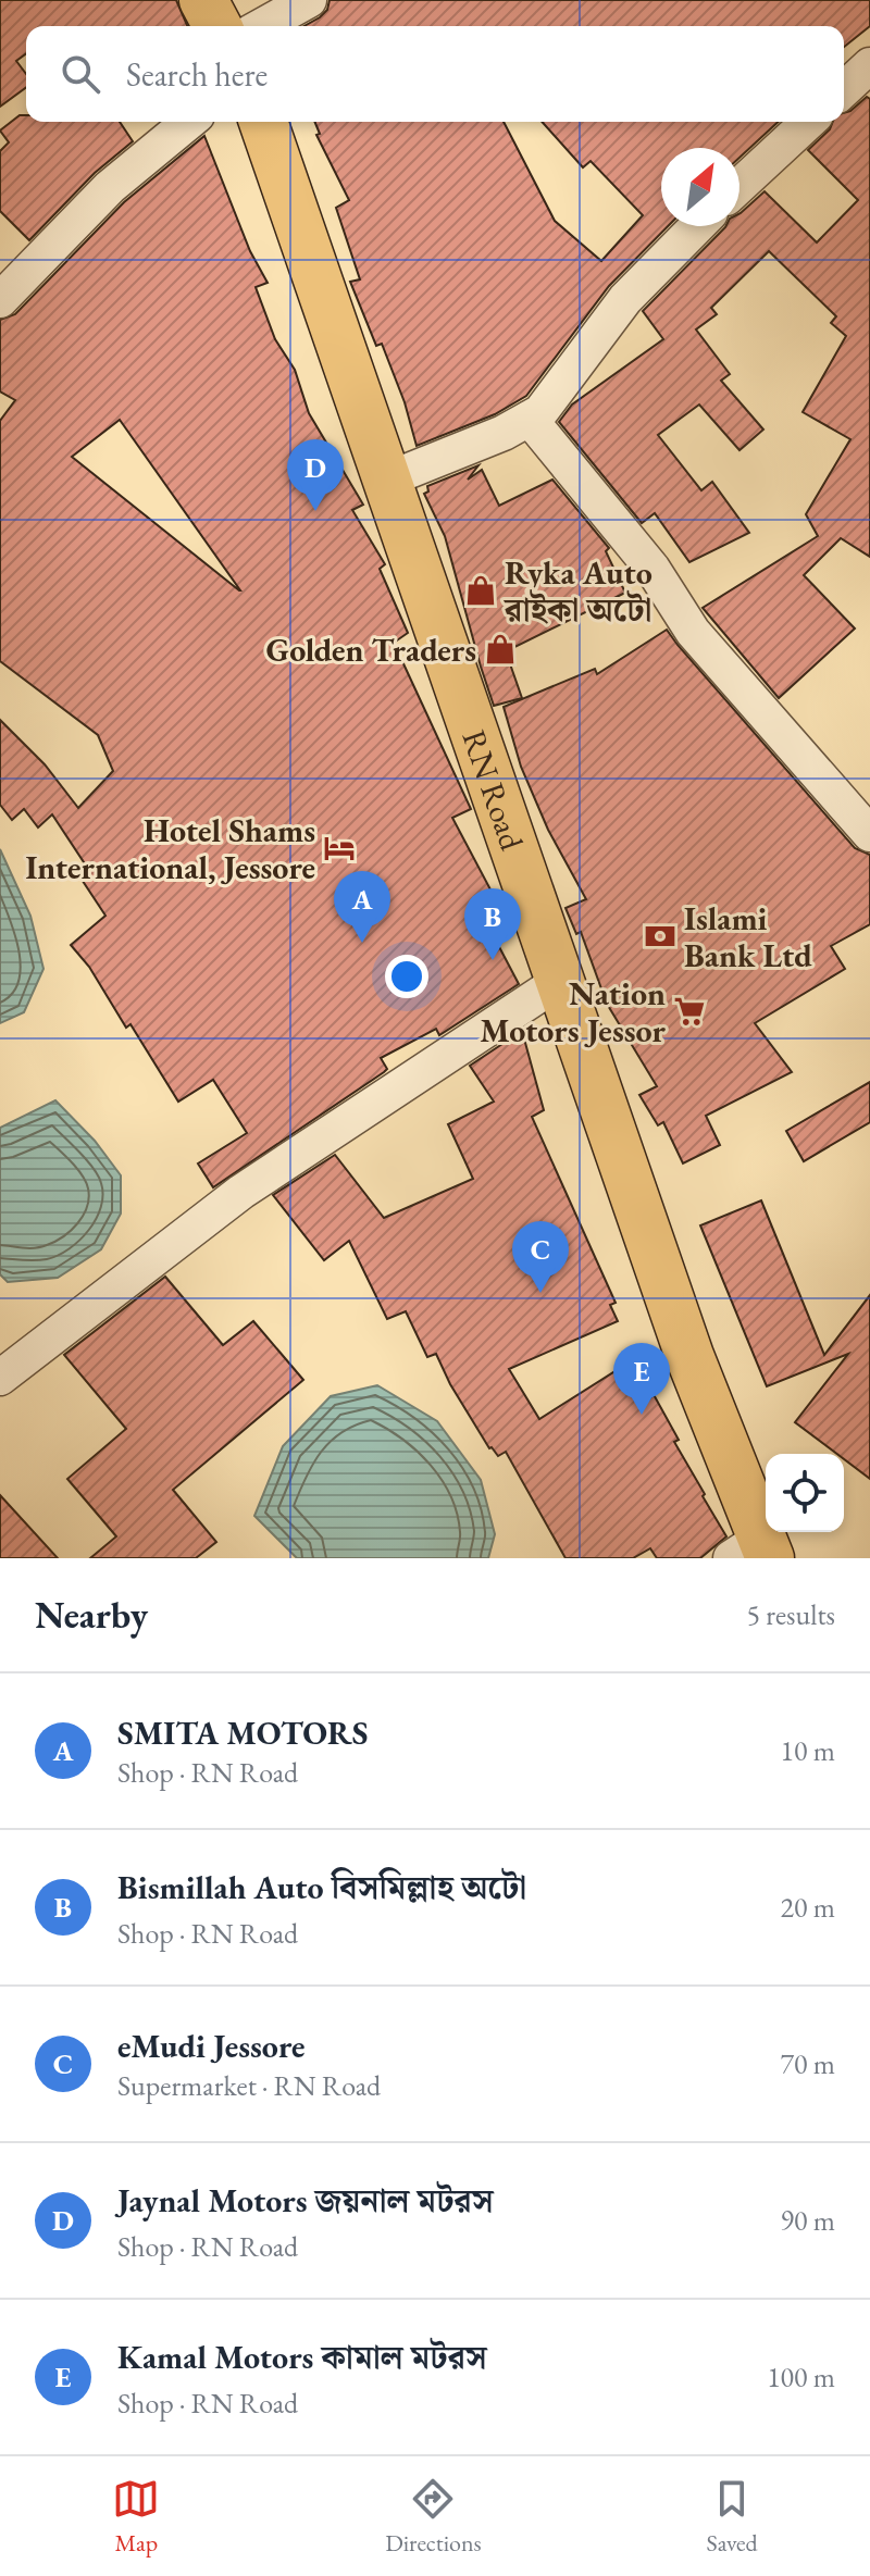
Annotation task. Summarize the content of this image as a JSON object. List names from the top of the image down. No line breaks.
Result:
{"streets":{"highway":["RN Road"]},"places":{"shop":["Ryka Auto রাইকা অটো","Golden Traders"],"hotel":["Hotel Shams International, Jessore"],"bank":["Islami Bank Ltd"],"supermarket":["Nation Motors Jessor"]},"north":"top right","page":{"search":"Search here","pins":["D","A","B","C","E"],"heading":["Nearby","5 results"],"list":[{"mark":"A","name":"SMITA MOTORS","note":"Shop · RN Road","value":"10 m"},{"mark":"B","name":"Bismillah Auto বিসমিল্লাহ অটো","note":"Shop · RN Road","value":"20 m"},{"mark":"C","name":"eMudi Jessore","note":"Supermarket · RN Road","value":"70 m"},{"mark":"D","name":"Jaynal Motors জয়নাল মটরস","note":"Shop · RN Road","value":"90 m"},{"mark":"E","name":"Kamal Motors কামাল মটরস","note":"Shop · RN Road","value":"100 m"}],"nav":["Map","Directions","Saved"]}}
